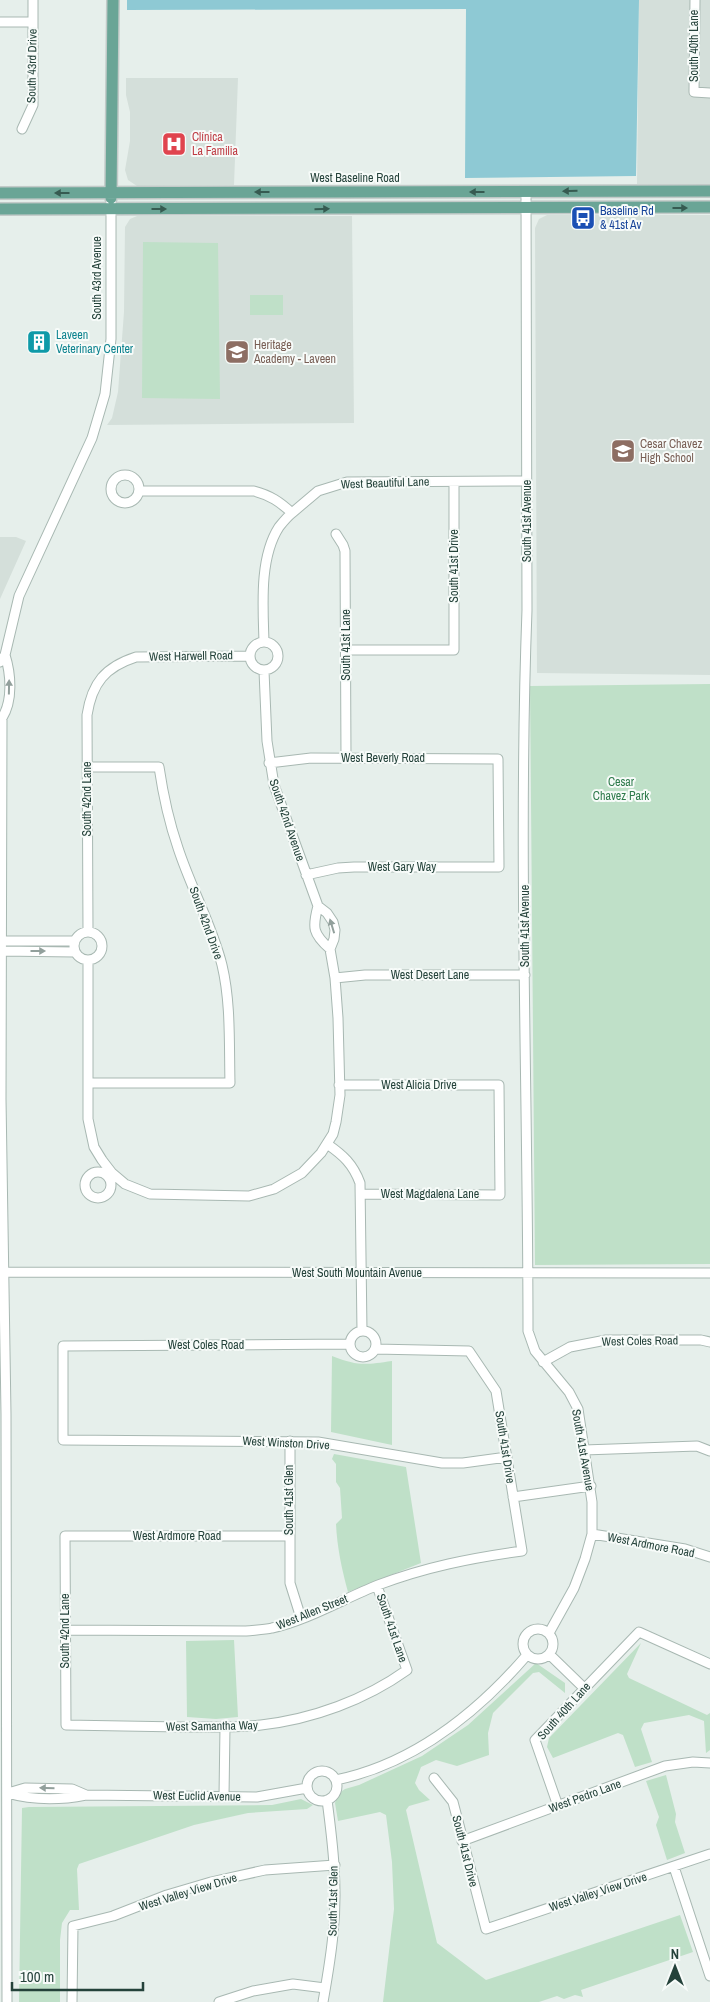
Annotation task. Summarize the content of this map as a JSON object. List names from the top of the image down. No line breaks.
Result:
{"streets":{"main road":["West Baseline Road","South 43rd Avenue"],"street":["South 40th Lane","South 43rd Drive","West Beautiful Lane","South 41st Avenue","South 41st Drive","South 41st Lane","West Harwell Road","West Beverly Road","South 42nd Lane","South 42nd Avenue","West Gary Way","South 42nd Drive","West Desert Lane","West Alicia Drive","West Magdalena Lane","West South Mountain Avenue","West Coles Road","West Winston Drive","South 41st Glen","West Ardmore Road","West Allen Street","West Samantha Way","West Euclid Avenue","West Pedro Lane","West Valley View Drive"]},"crossings":[["South 40th Lane","West Pedro Lane"],["West Baseline Road","South 43rd Avenue"],["West Baseline Road","South 41st Avenue"],["South 43rd Avenue","West South Mountain Avenue"],["South 43rd Avenue","West Euclid Avenue"],["West Beautiful Lane","South 41st Avenue"],["West Beautiful Lane","South 41st Drive"],["South 41st Avenue","West Desert Lane"],["South 41st Avenue","West South Mountain Avenue"],["South 41st Avenue","West Coles Road"],["South 41st Avenue","West Ardmore Road"],["South 41st Drive","South 41st Lane"],["South 41st Drive","West Coles Road"],["South 41st Drive","West Winston Drive"],["South 41st Drive","West Allen Street"],["South 41st Drive","West Pedro Lane"],["South 41st Drive","West Valley View Drive"],["South 41st Lane","West Beverly Road"],["South 41st Lane","West Allen Street"],["South 41st Lane","West Samantha Way"],["West Harwell Road","South 42nd Lane"],["West Harwell Road","South 42nd Avenue"],["West Beverly Road","South 42nd Avenue"],["West Beverly Road","West Gary Way"],["South 42nd Lane","South 42nd Drive"],["South 42nd Lane","West Ardmore Road"],["South 42nd Lane","West Allen Street"],["South 42nd Lane","West Samantha Way"],["South 42nd Avenue","West Gary Way"],["South 42nd Avenue","West Desert Lane"],["South 42nd Avenue","West Alicia Drive"],["West Alicia Drive","West Magdalena Lane"],["West Coles Road","West Winston Drive"],["West Winston Drive","South 41st Glen"],["South 41st Glen","West Ardmore Road"],["South 41st Glen","West Allen Street"],["South 41st Glen","West Euclid Avenue"],["South 41st Glen","West Valley View Drive"]],"parks":["Cesar Chavez Park"],"places":{"hospital":["Clínica La Familia"],"bus stop":["Baseline Rd & 41st Av"],"building":["Laveen Veterinary Center"],"school or university":["Heritage Academy - Laveen","Cesar Chavez High School"]},"scale_bar":"100 m","north":"top"}
